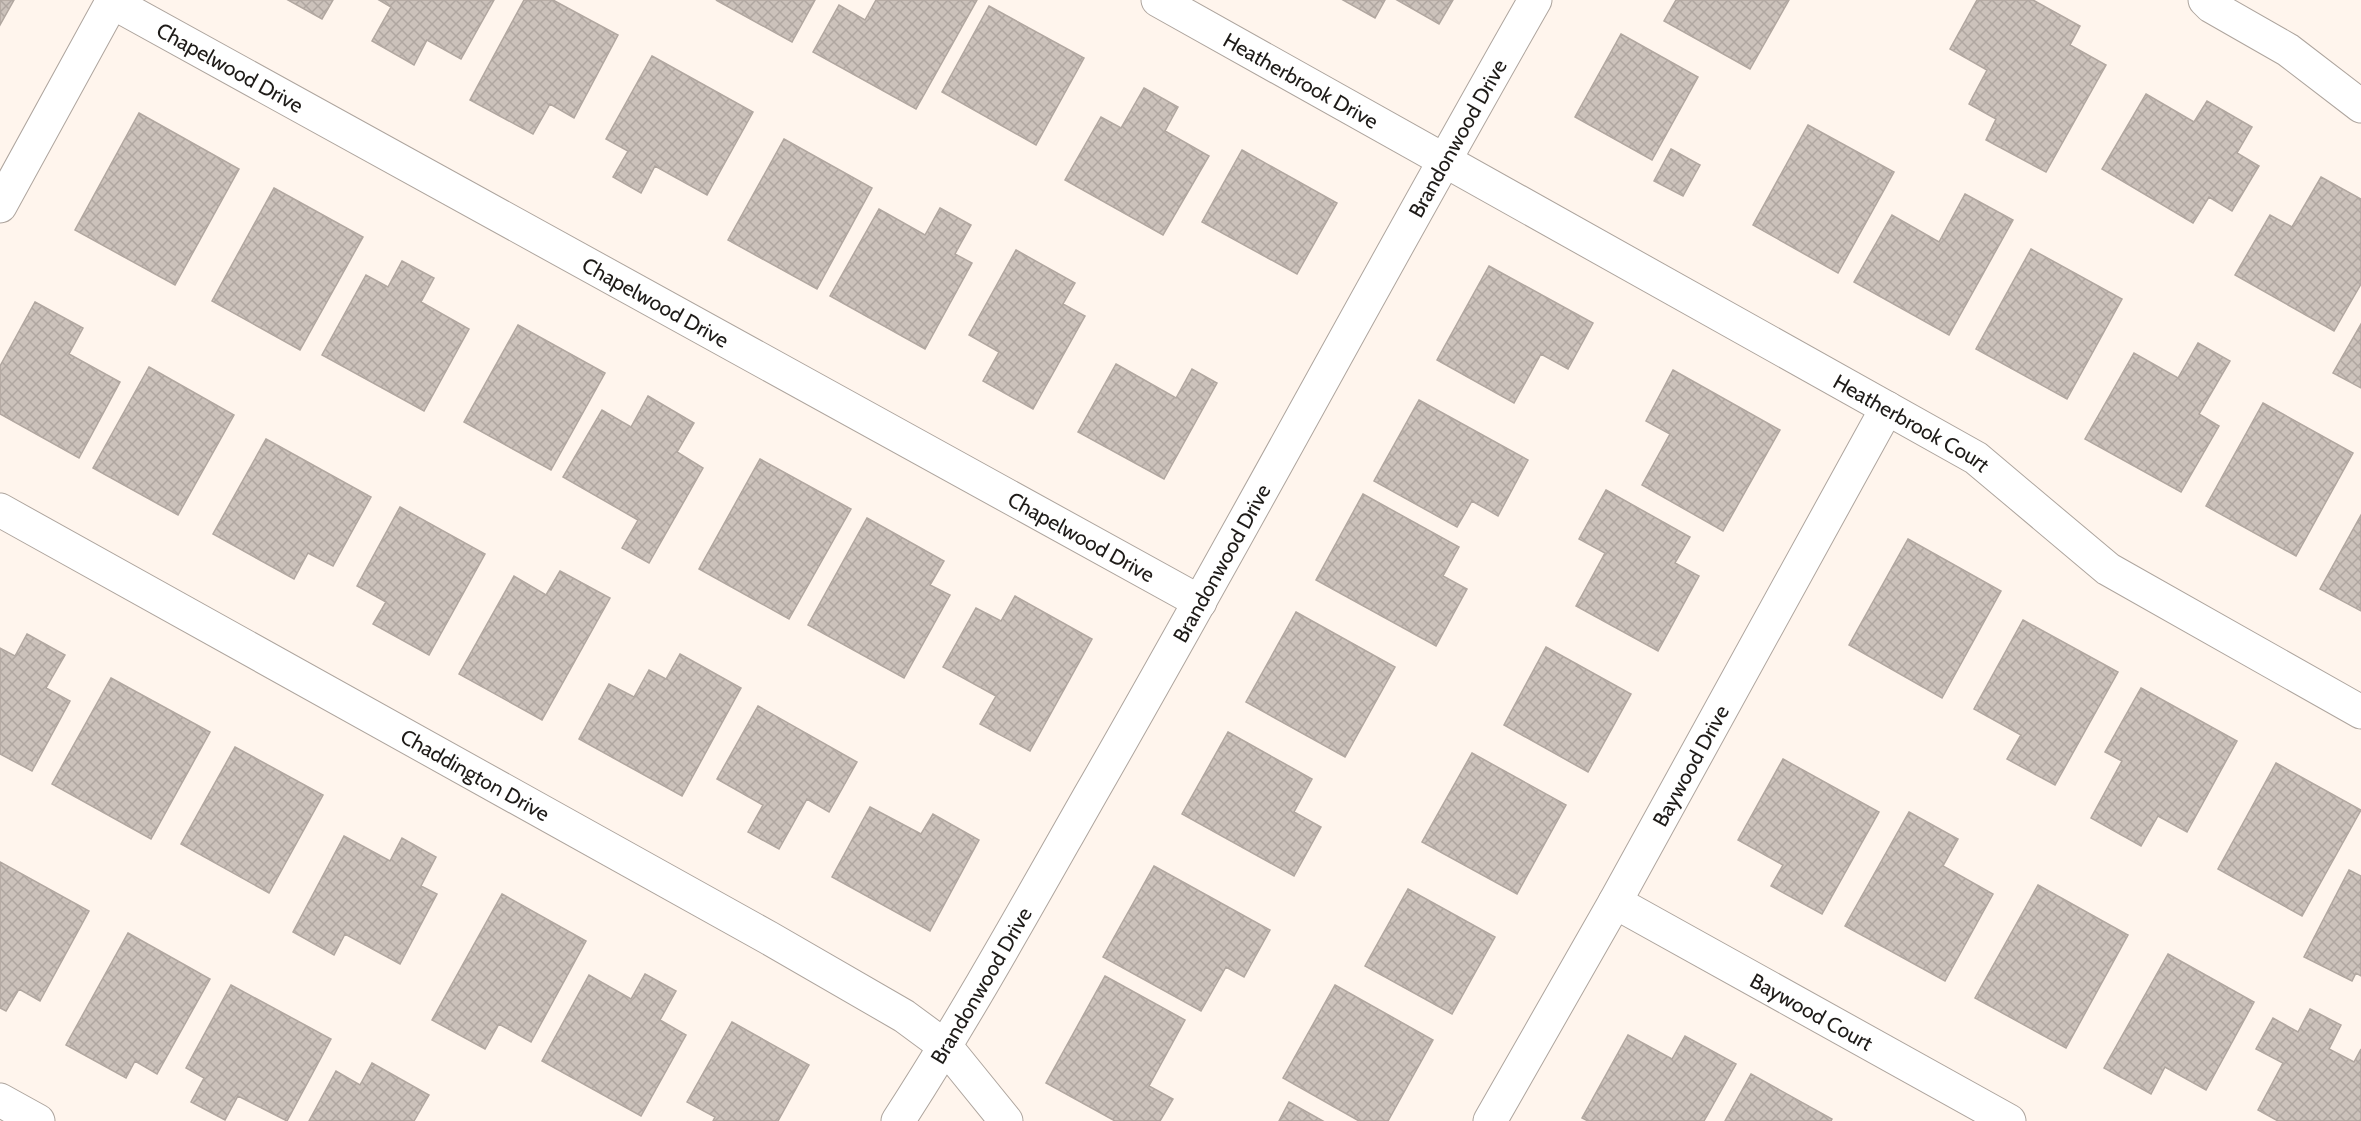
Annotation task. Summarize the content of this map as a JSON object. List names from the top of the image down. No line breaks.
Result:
{"streets":{"street":["Chapelwood Drive","Heatherbrook Drive","Brandonwood Drive","Heatherbrook Court","Baywood Drive","Chaddington Drive","Baywood Court"]},"crossings":[["Chapelwood Drive","Brandonwood Drive"],["Heatherbrook Drive","Brandonwood Drive"],["Heatherbrook Drive","Heatherbrook Court"],["Brandonwood Drive","Heatherbrook Court"],["Brandonwood Drive","Chaddington Drive"],["Heatherbrook Court","Baywood Drive"],["Baywood Drive","Baywood Court"]]}
